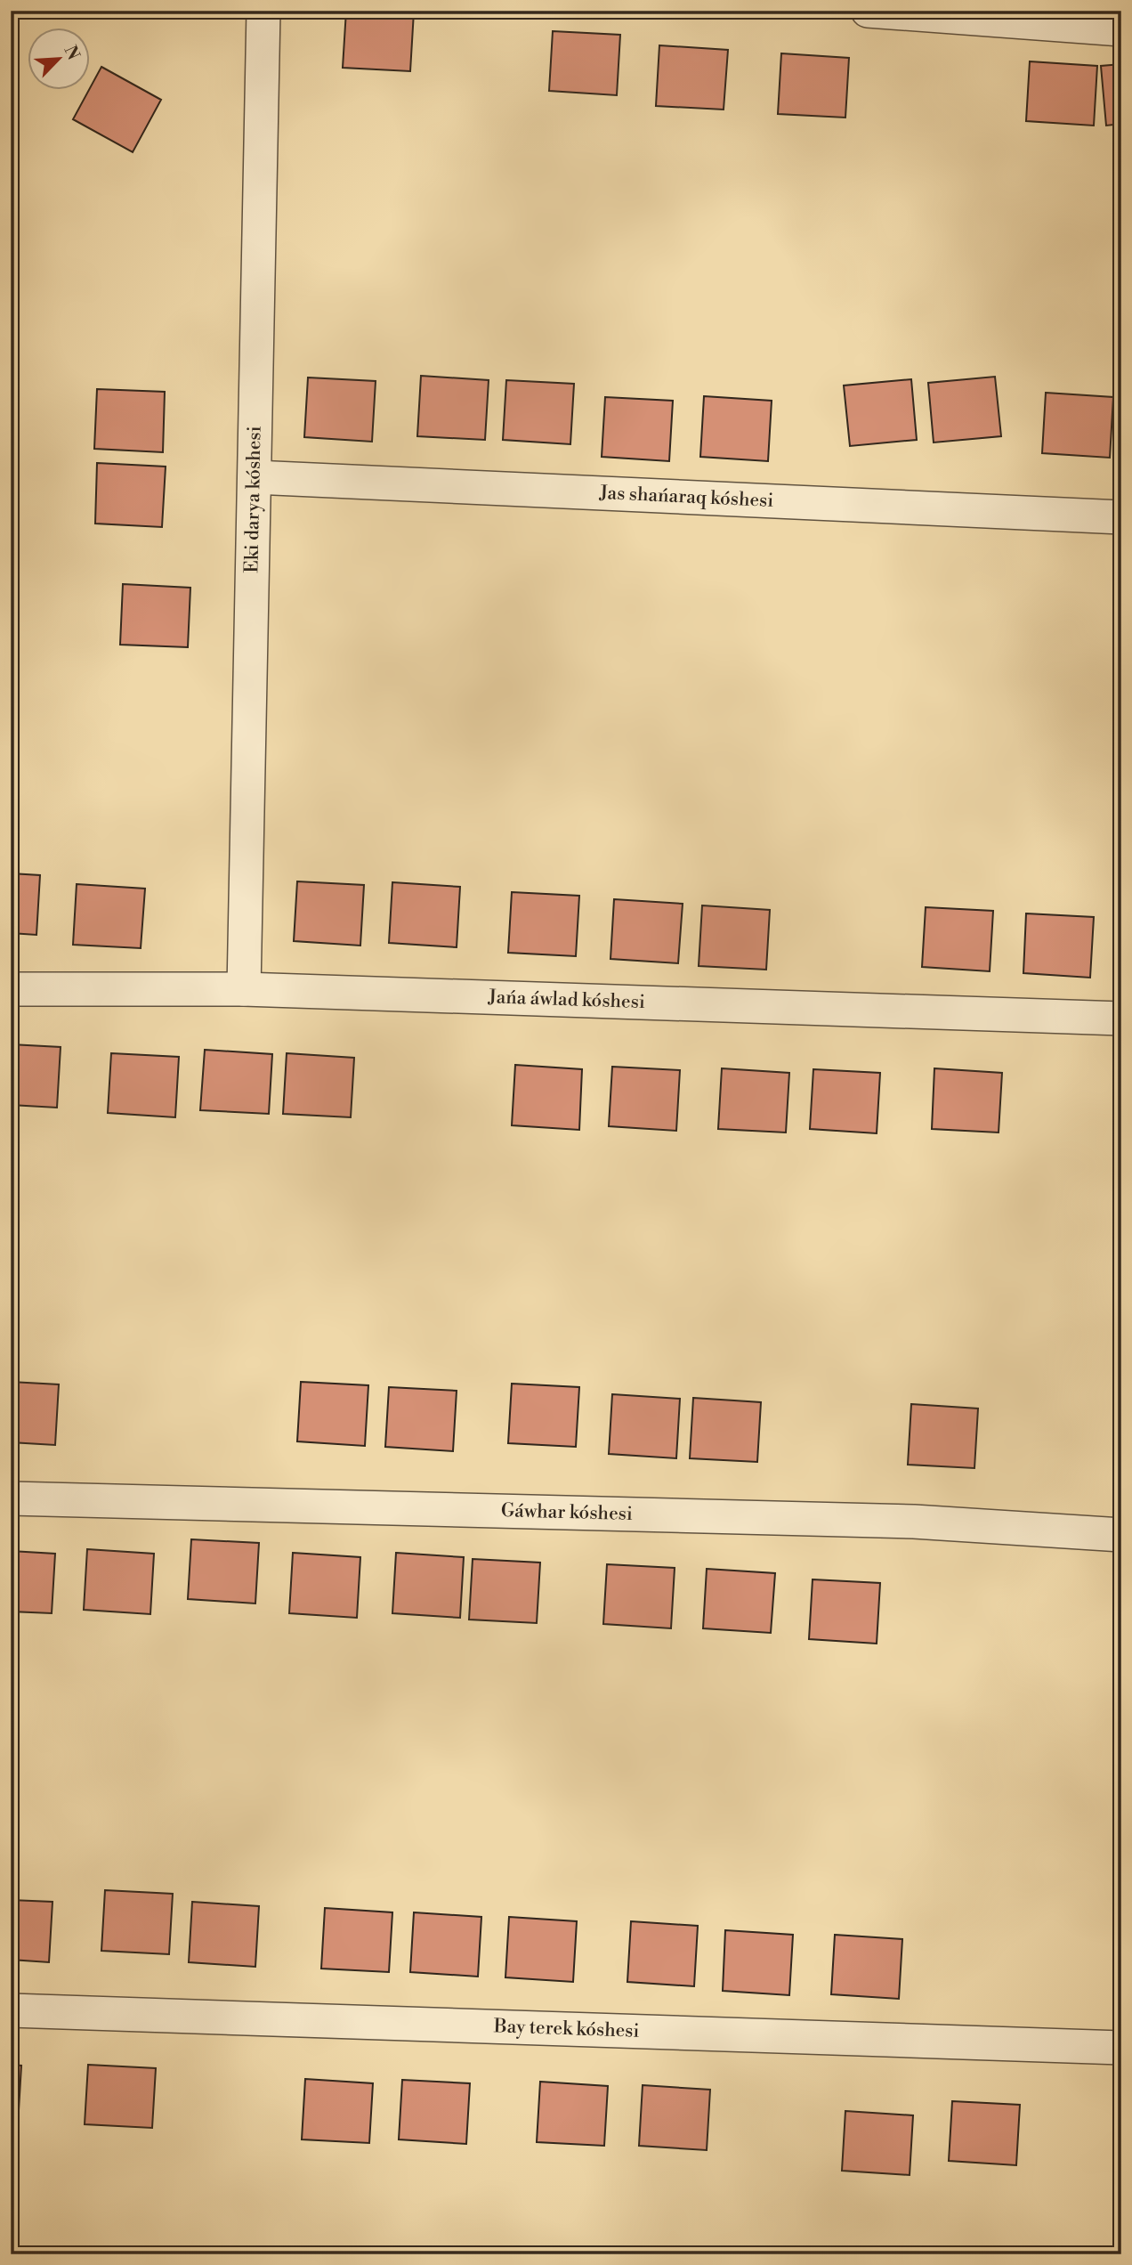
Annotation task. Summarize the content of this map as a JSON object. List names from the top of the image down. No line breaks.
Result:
{"streets":{"street":["Jas shańaraq kóshesi","Eki darya kóshesi","Jańa áwlad kóshesi","Gáwhar kóshesi","Bay terek kóshesi"]},"crossings":[["Jas shańaraq kóshesi","Eki darya kóshesi"],["Eki darya kóshesi","Jańa áwlad kóshesi"]],"north":"top right"}
